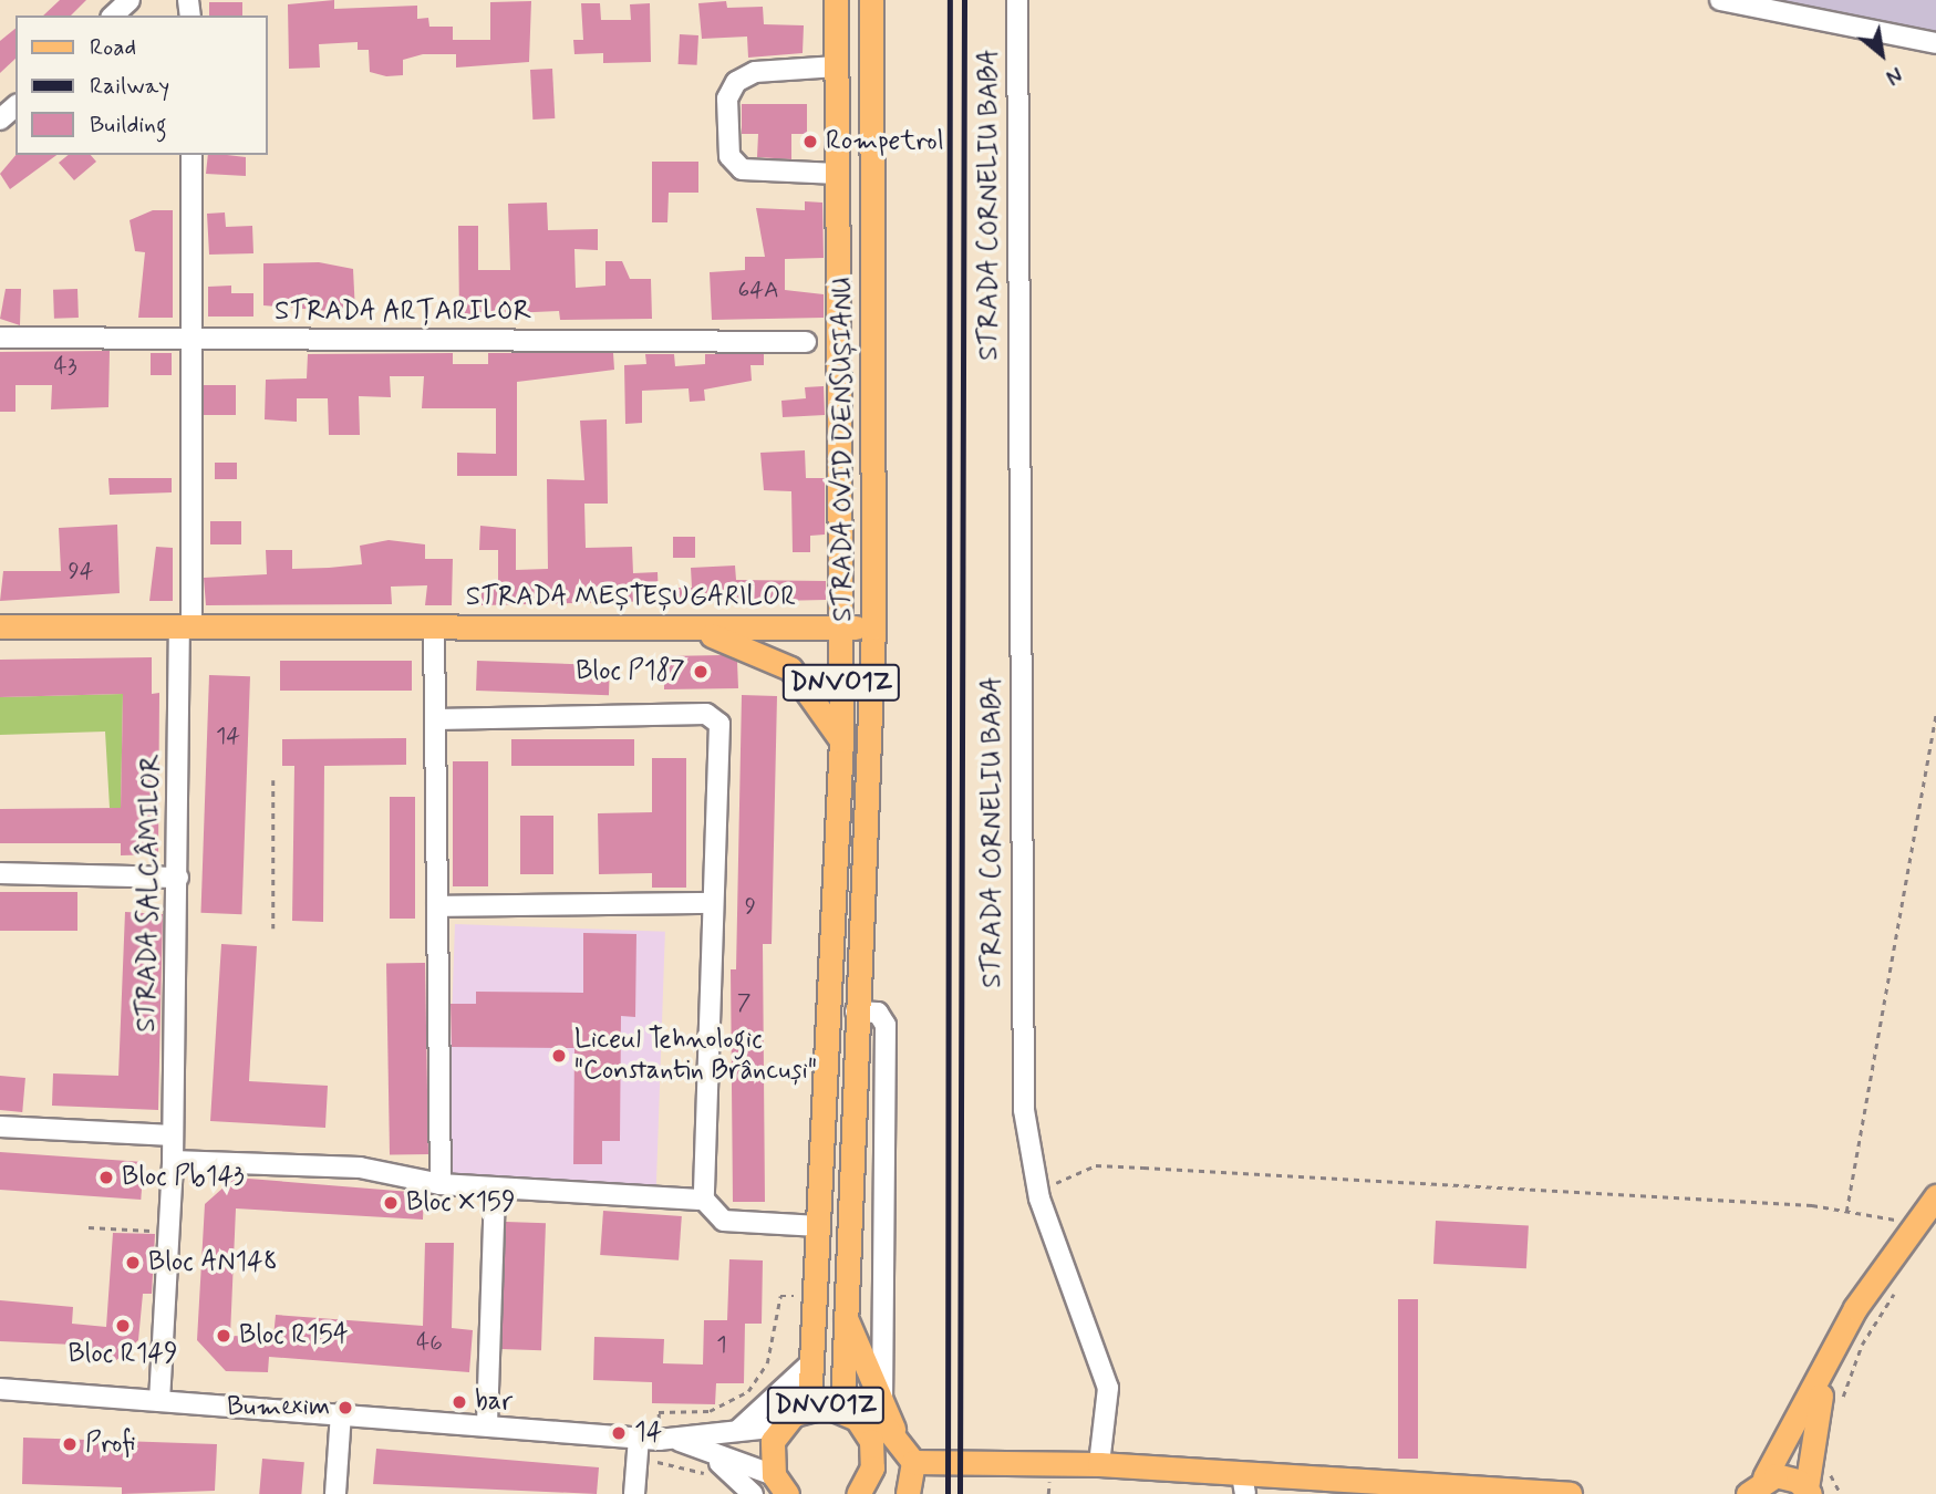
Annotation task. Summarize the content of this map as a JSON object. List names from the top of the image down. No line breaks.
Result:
{"streets":{"main road":["STRADA OVID DENSUȘIANU","STRADA MEȘTEȘUGARILOR","DNVO1Z"],"street":["STRADA CORNELIU BABA","STRADA ARȚARILOR","STRADA SALCÂMILOR"]},"crossings":[["STRADA ARȚARILOR","STRADA SALCÂMILOR"],["STRADA OVID DENSUȘIANU","STRADA MEȘTEȘUGARILOR"],["STRADA OVID DENSUȘIANU","DNVO1Z"],["STRADA MEȘTEȘUGARILOR","STRADA SALCÂMILOR"]],"places":["Rompetrol","Bloc P187","Liceul Tehnologic \"Constantin Brâncuși\"","Bloc Pb143","Bloc X159","Bloc AN148","Bloc R149","Bloc R154","bar","Bumexim","14","Profi"],"house_numbers":["64A","43","94","14","9","7","46","1"],"legend":["Road","Railway","Building"],"north":"bottom right"}
